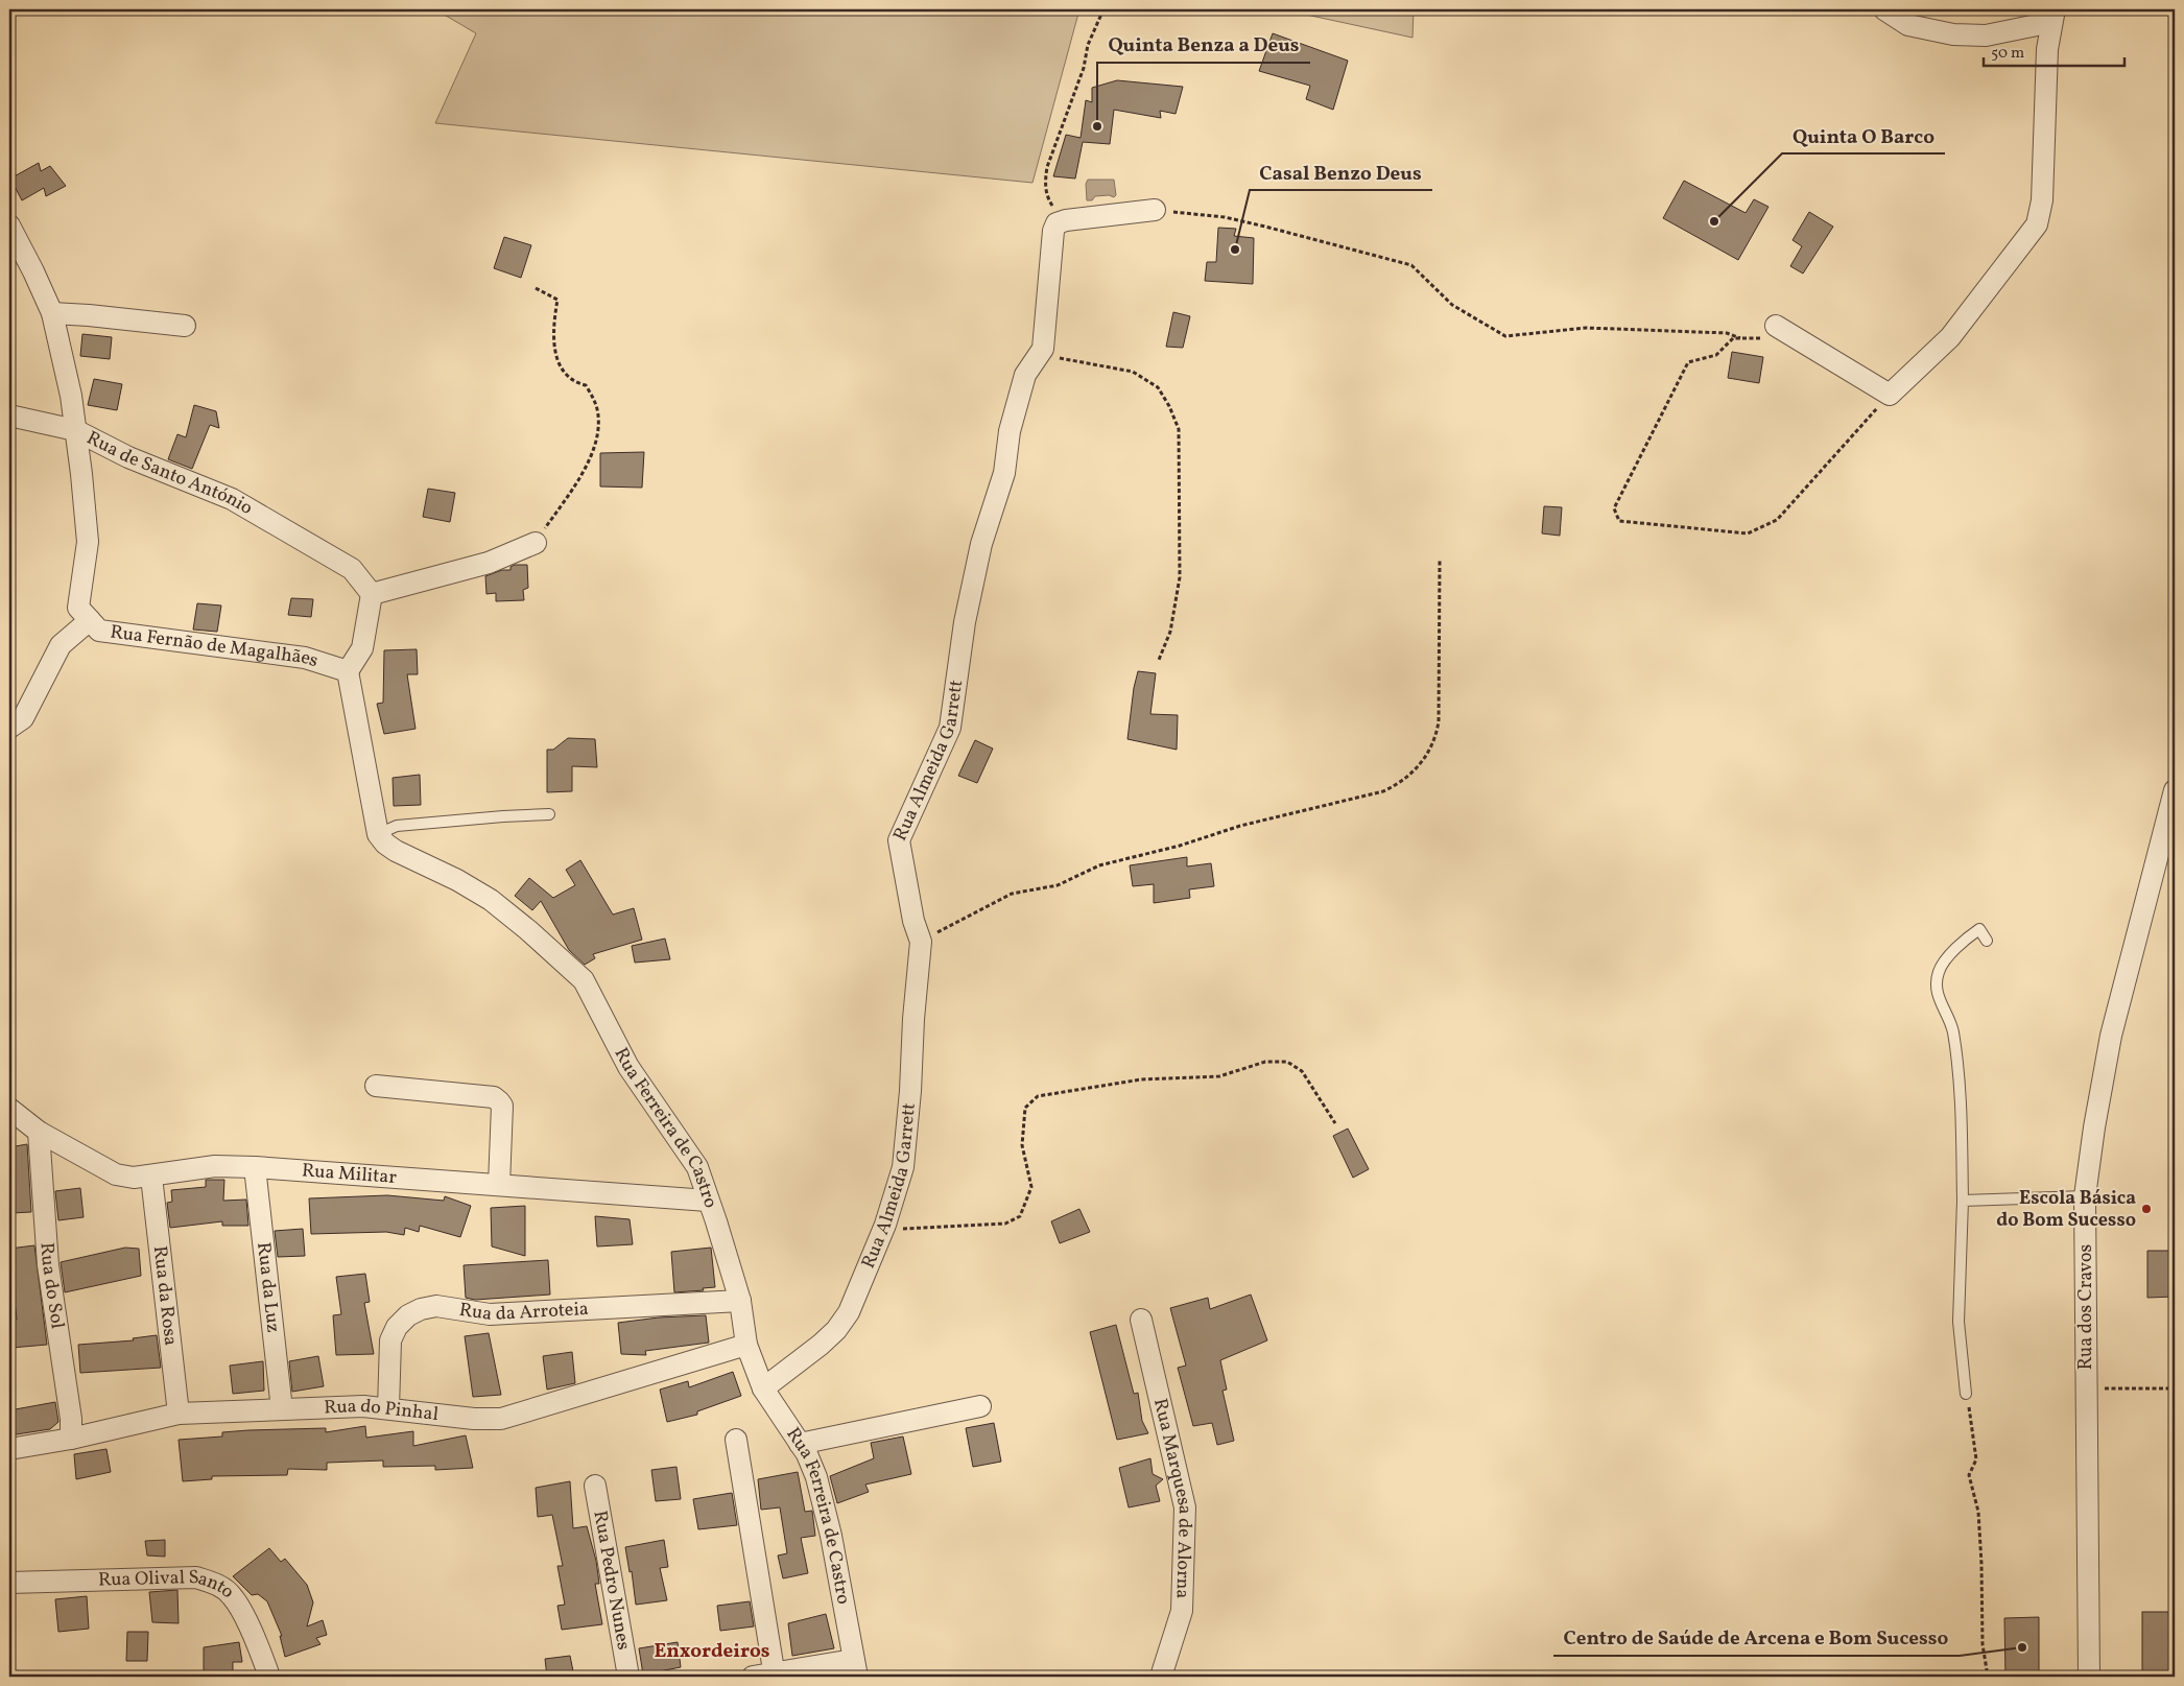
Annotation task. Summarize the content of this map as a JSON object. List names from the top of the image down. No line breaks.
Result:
{"streets":{"street":["Rua de Santo António","Rua Fernão de Magalhães","Rua Almeida Garrett","Rua Ferreira de Castro","Rua Militar","Rua do Sol","Rua da Luz","Rua da Rosa","Rua dos Cravos","Rua da Arroteia","Rua do Pinhal","Rua Marquesa de Alorna","Rua Pedro Nunes","Rua Olival Santo"]},"crossings":[["Rua de Santo António","Rua Fernão de Magalhães"],["Rua Almeida Garrett","Rua Ferreira de Castro"],["Rua Ferreira de Castro","Rua Militar"],["Rua Ferreira de Castro","Rua da Arroteia"],["Rua Ferreira de Castro","Rua do Pinhal"],["Rua Militar","Rua do Sol"],["Rua Militar","Rua da Luz"],["Rua Militar","Rua da Rosa"],["Rua do Sol","Rua do Pinhal"],["Rua da Luz","Rua do Pinhal"],["Rua da Rosa","Rua do Pinhal"],["Rua da Arroteia","Rua do Pinhal"]],"districts":["Enxordeiros"],"places":["Quinta Benza a Deus","Quinta O Barco","Casal Benzo Deus","Escola Básica do Bom Sucesso","Centro de Saúde de Arcena e Bom Sucesso"],"scale_bar":"50 m"}
